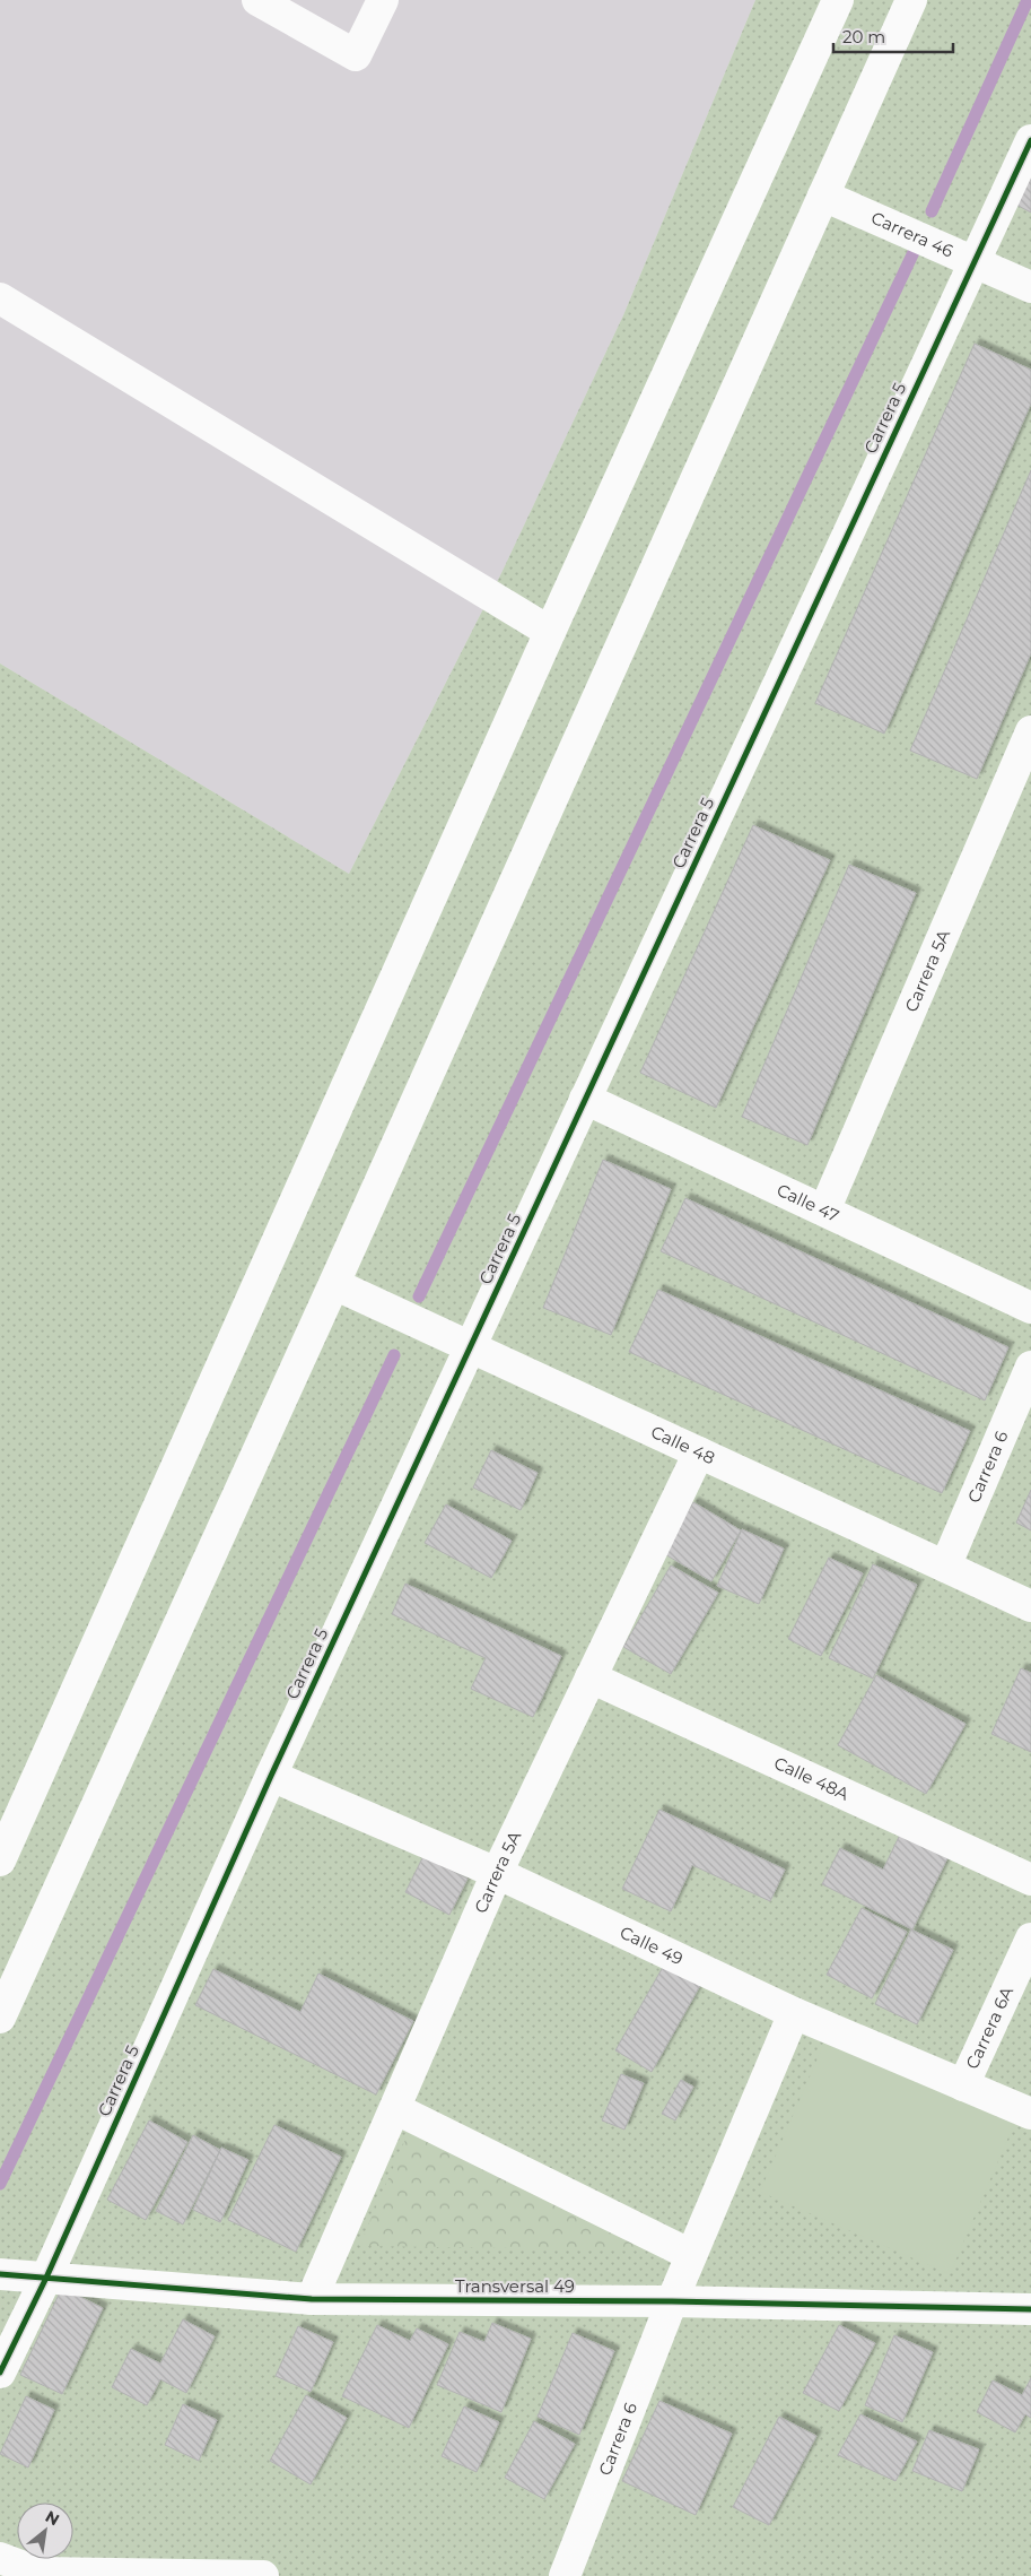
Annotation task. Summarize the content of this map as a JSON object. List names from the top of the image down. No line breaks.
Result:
{"streets":{"street":["Carrera 46","Carrera 5","Carrera 5A","Calle 47","Calle 48","Carrera 6","Calle 48A","Calle 49","Carrera 6A","Transversal 49"]},"crossings":[["Carrera 46","Carrera 5"],["Carrera 5","Calle 47"],["Carrera 5","Calle 48"],["Carrera 5","Calle 49"],["Carrera 5","Transversal 49"],["Carrera 5A","Calle 47"],["Carrera 5A","Calle 48"],["Carrera 5A","Calle 48A"],["Carrera 5A","Calle 49"],["Carrera 5A","Transversal 49"],["Calle 48","Carrera 6"],["Carrera 6","Calle 49"],["Carrera 6","Transversal 49"],["Calle 49","Carrera 6A"]],"scale_bar":"20 m","north":"top right"}
